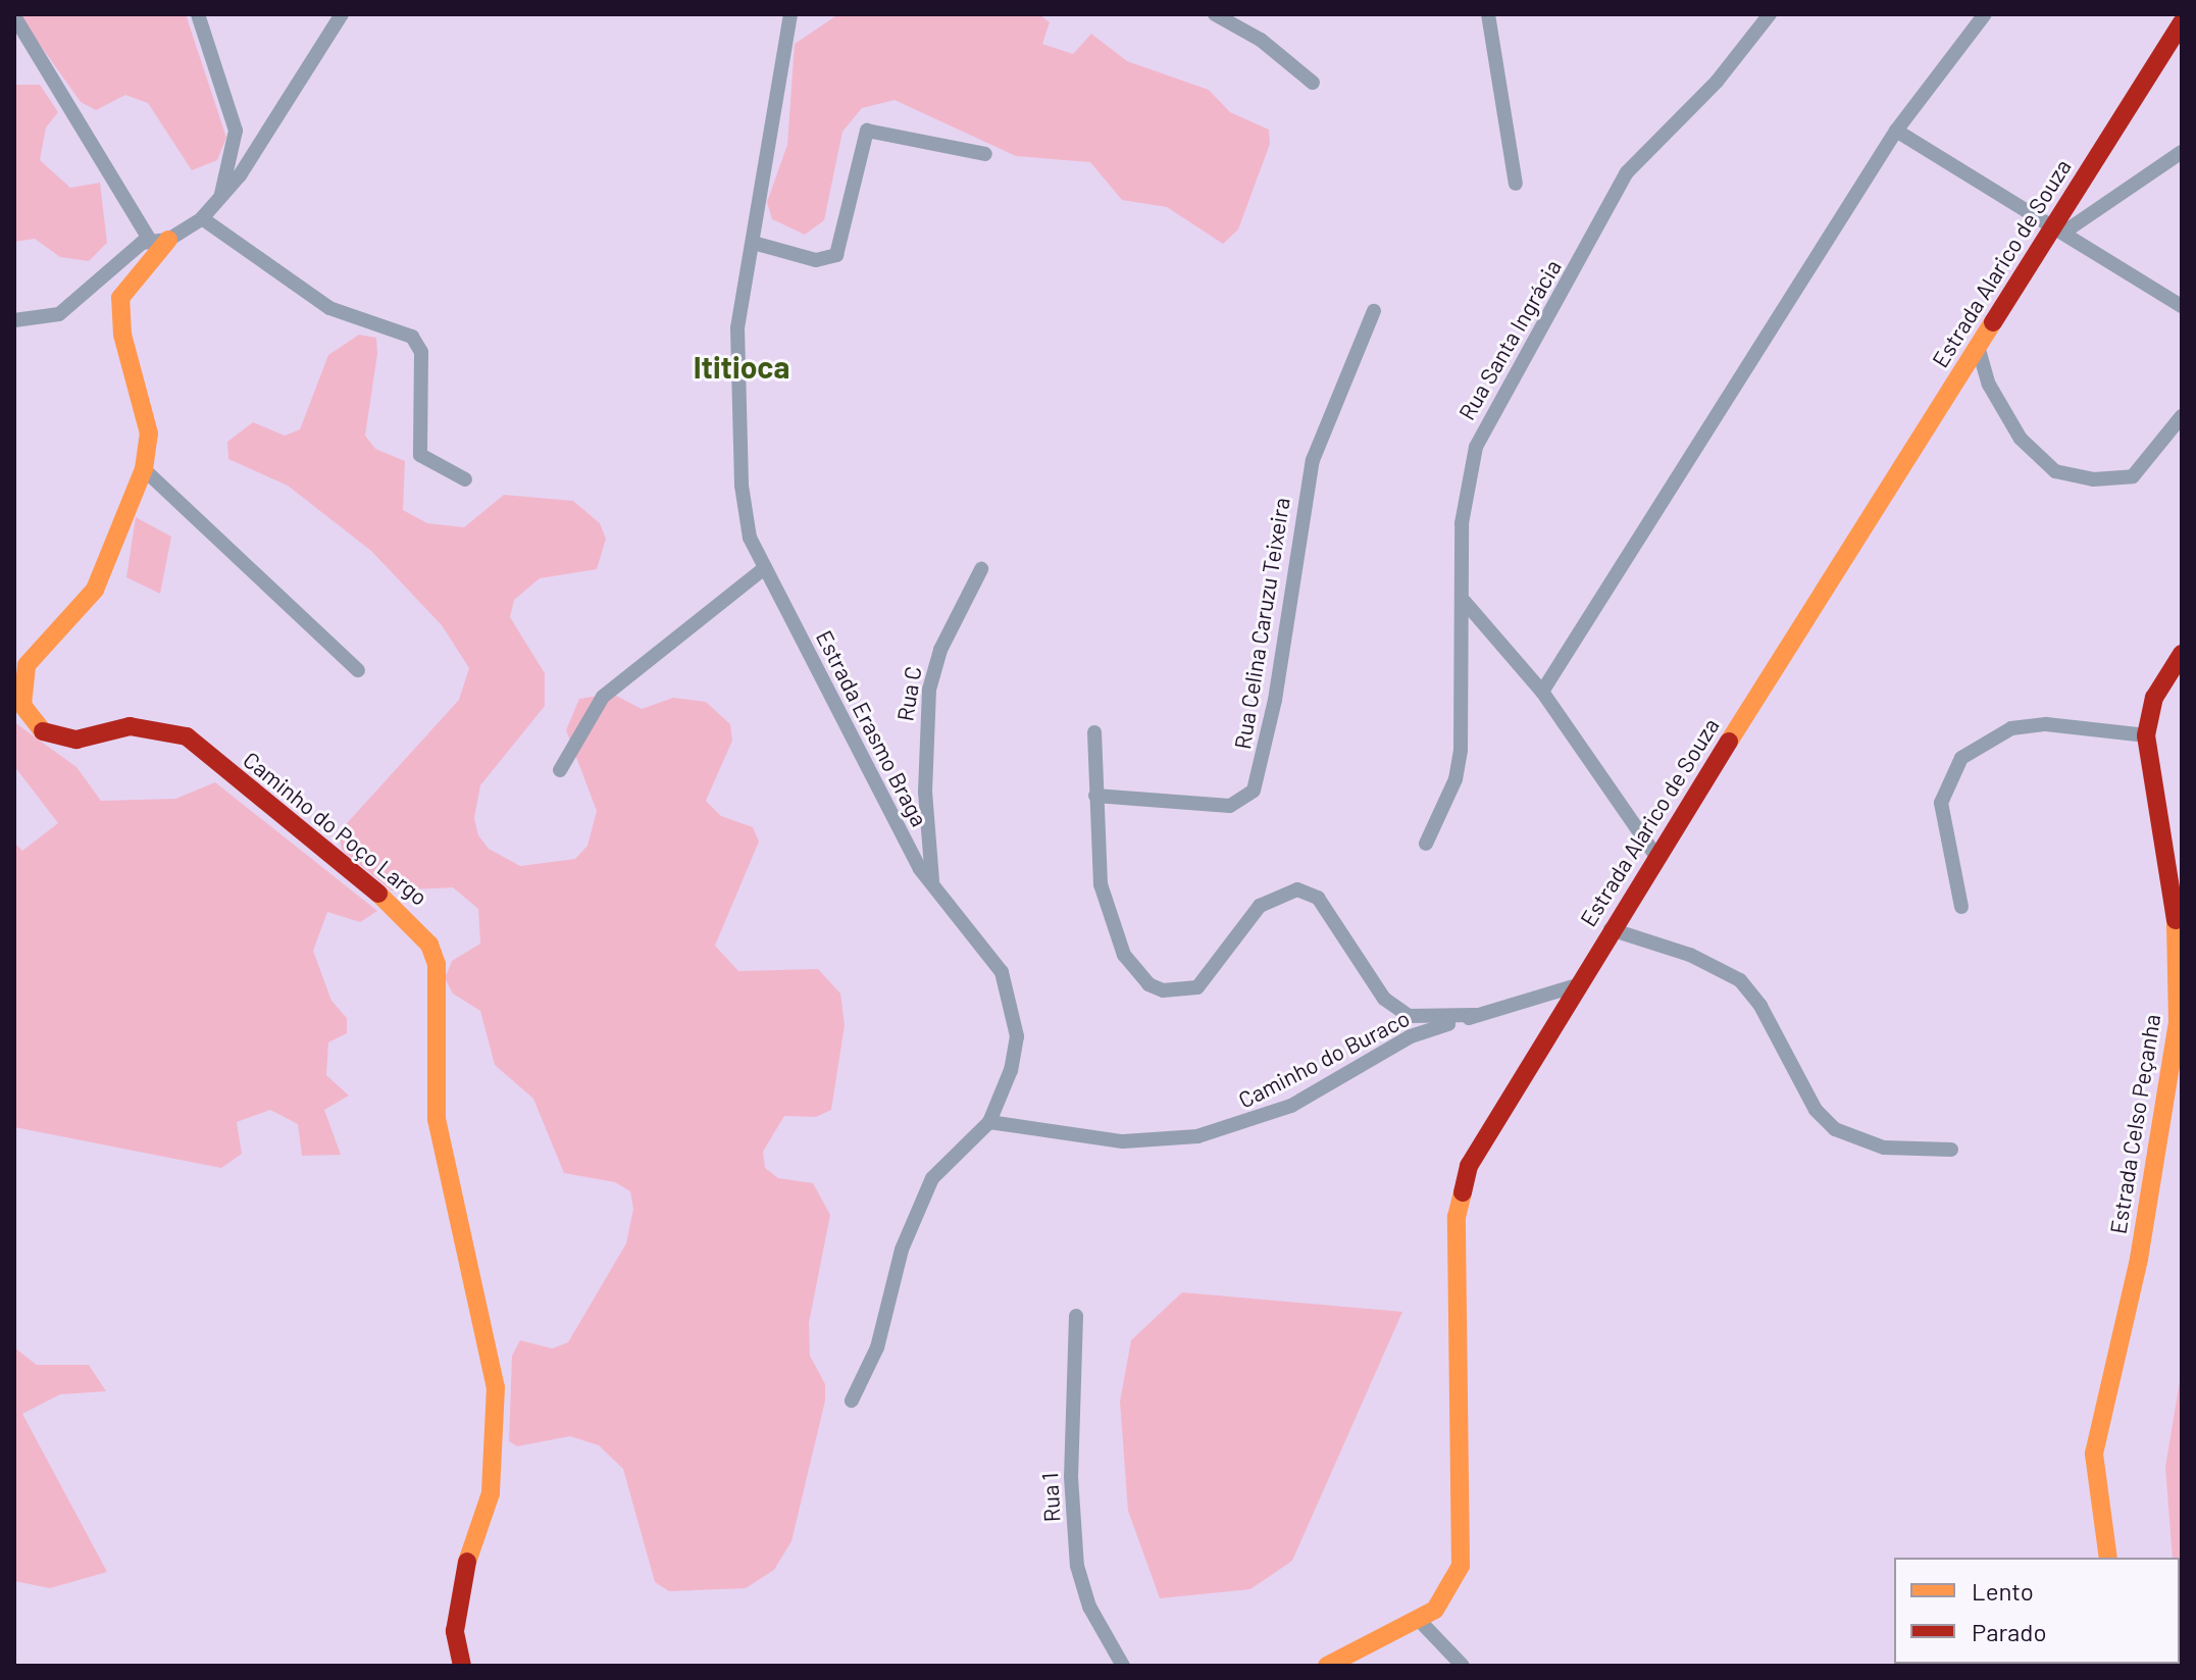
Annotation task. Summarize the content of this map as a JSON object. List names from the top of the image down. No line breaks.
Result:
{"streets":{"main road":["Estrada Alarico de Souza","Caminho do Poço Largo","Estrada Celso Peçanha"],"street":["Rua Santa Ingrácia","Rua Celina Caruzu Teixeira","Rua C","Estrada Erasmo Braga","Caminho do Buraco","Rua 1"]},"crossings":[["Estrada Alarico de Souza","Caminho do Buraco"],["Rua C","Estrada Erasmo Braga"],["Estrada Erasmo Braga","Caminho do Buraco"]],"districts":["Ititioca"],"legend":["Lento","Parado"]}
